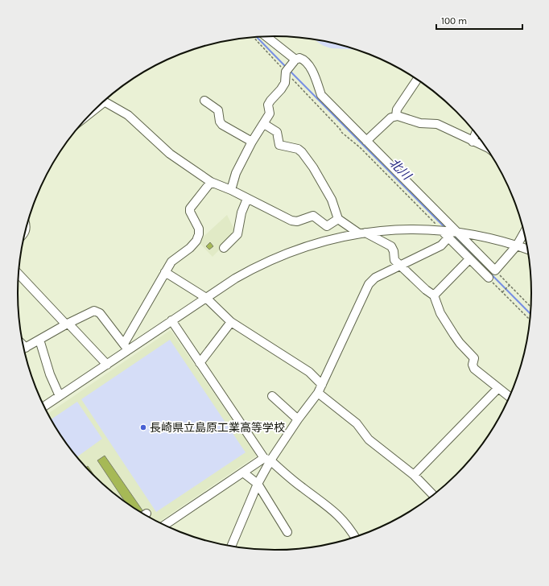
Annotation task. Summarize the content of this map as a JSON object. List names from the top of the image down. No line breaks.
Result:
{"water":["北川"],"places":["長崎県立島原工業高等学校"],"scale_bar":"100 m"}
